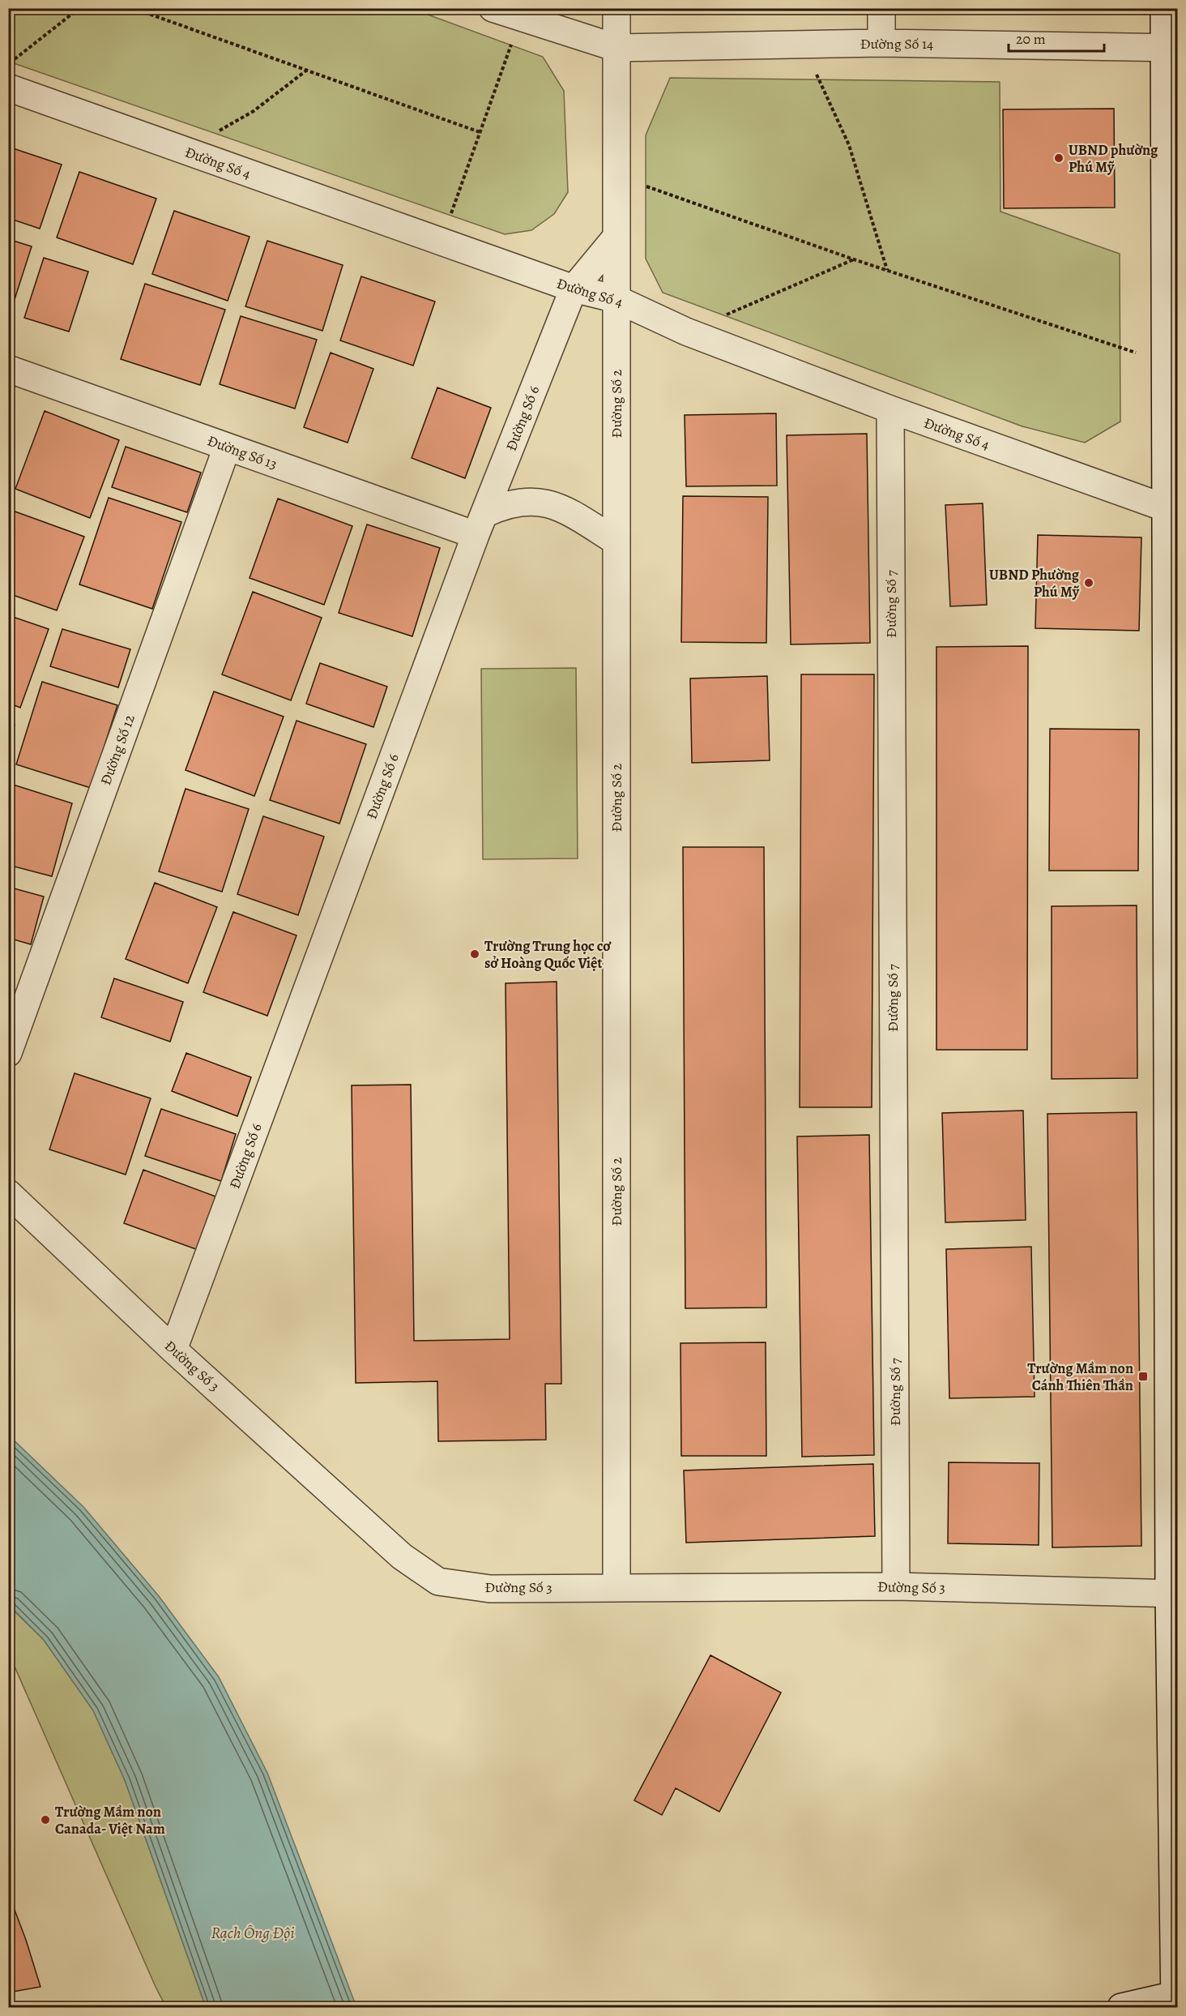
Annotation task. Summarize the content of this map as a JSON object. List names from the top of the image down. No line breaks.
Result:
{"streets":{"street":["Đường Số 14","Đường Số 4","Đường Số 2","Đường Số 6","Đường Số 13","Đường Số 7","Đường Số 12","Đường Số 3"]},"crossings":[["Đường Số 14","Đường Số 2"],["Đường Số 4","Đường Số 2"],["Đường Số 4","Đường Số 6"],["Đường Số 4","Đường Số 7"],["Đường Số 2","Đường Số 6"],["Đường Số 2","Đường Số 3"],["Đường Số 6","Đường Số 13"],["Đường Số 6","Đường Số 3"],["Đường Số 13","Đường Số 12"],["Đường Số 7","Đường Số 3"]],"water":["Rạch Ông Đội"],"places":{"other":["UBND phường Phú Mỹ","UBND Phường Phú Mỹ","Trường Trung học cơ sở Hoàng Quốc Việt","Trường Mầm non Canada- Việt Nam"],"transit":["Trường Mầm non Cánh Thiên Thần"]},"scale_bar":"20 m"}
